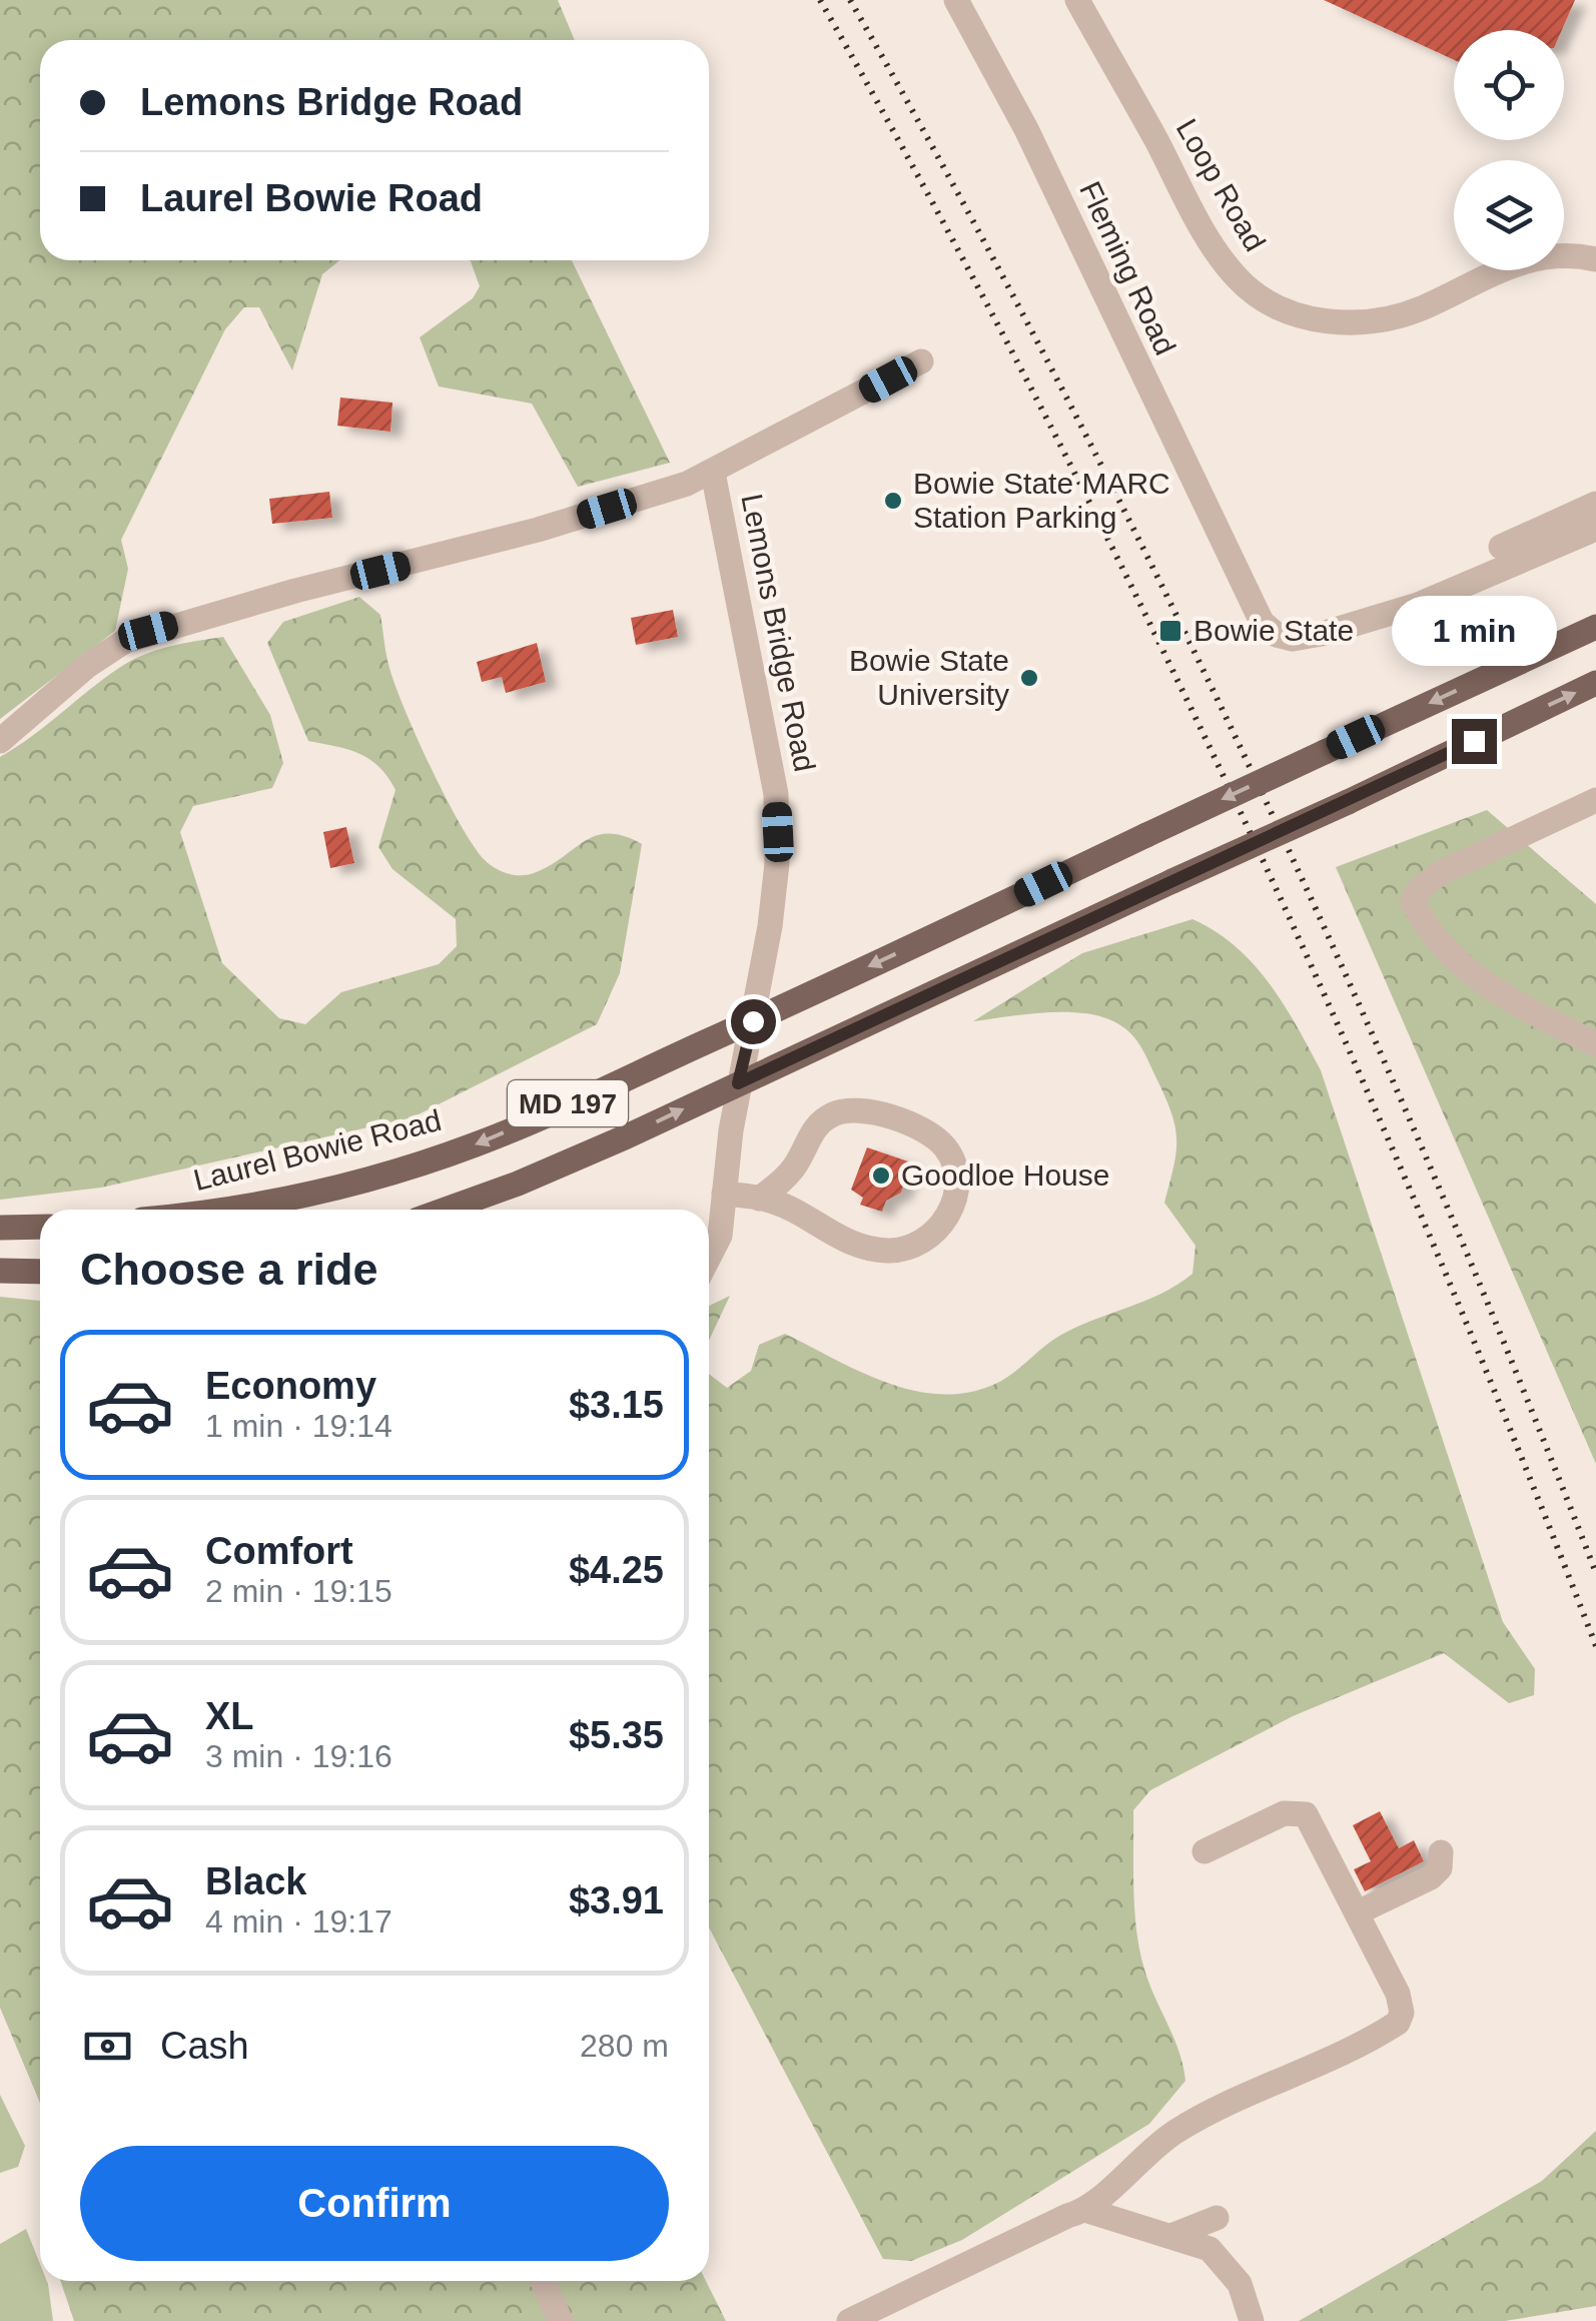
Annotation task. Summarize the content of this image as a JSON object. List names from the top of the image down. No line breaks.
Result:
{"streets":{"main road":["MD 197","Laurel Bowie Road"],"street":["Loop Road","Fleming Road","Lemons Bridge Road"]},"crossings":[["Lemons Bridge Road","MD 197"],["Lemons Bridge Road","Laurel Bowie Road"]],"places":{"other":["Bowie State MARC Station Parking","Bowie State University","Goodloe House"],"transit":["Bowie State"]},"page":{"banner":["Lemons Bridge Road","Laurel Bowie Road"],"bubble":"1 min","heading":"Choose a ride","list":[{"name":"Economy","note":"1 min · 19:14","value":"$3.15"},{"name":"Comfort","note":"2 min · 19:15","value":"$4.25"},{"name":"XL","note":"3 min · 19:16","value":"$5.35"},{"name":"Black","note":"4 min · 19:17","value":"$3.91"}],"pay":["Cash","280 m"],"buttons":"Confirm"}}
